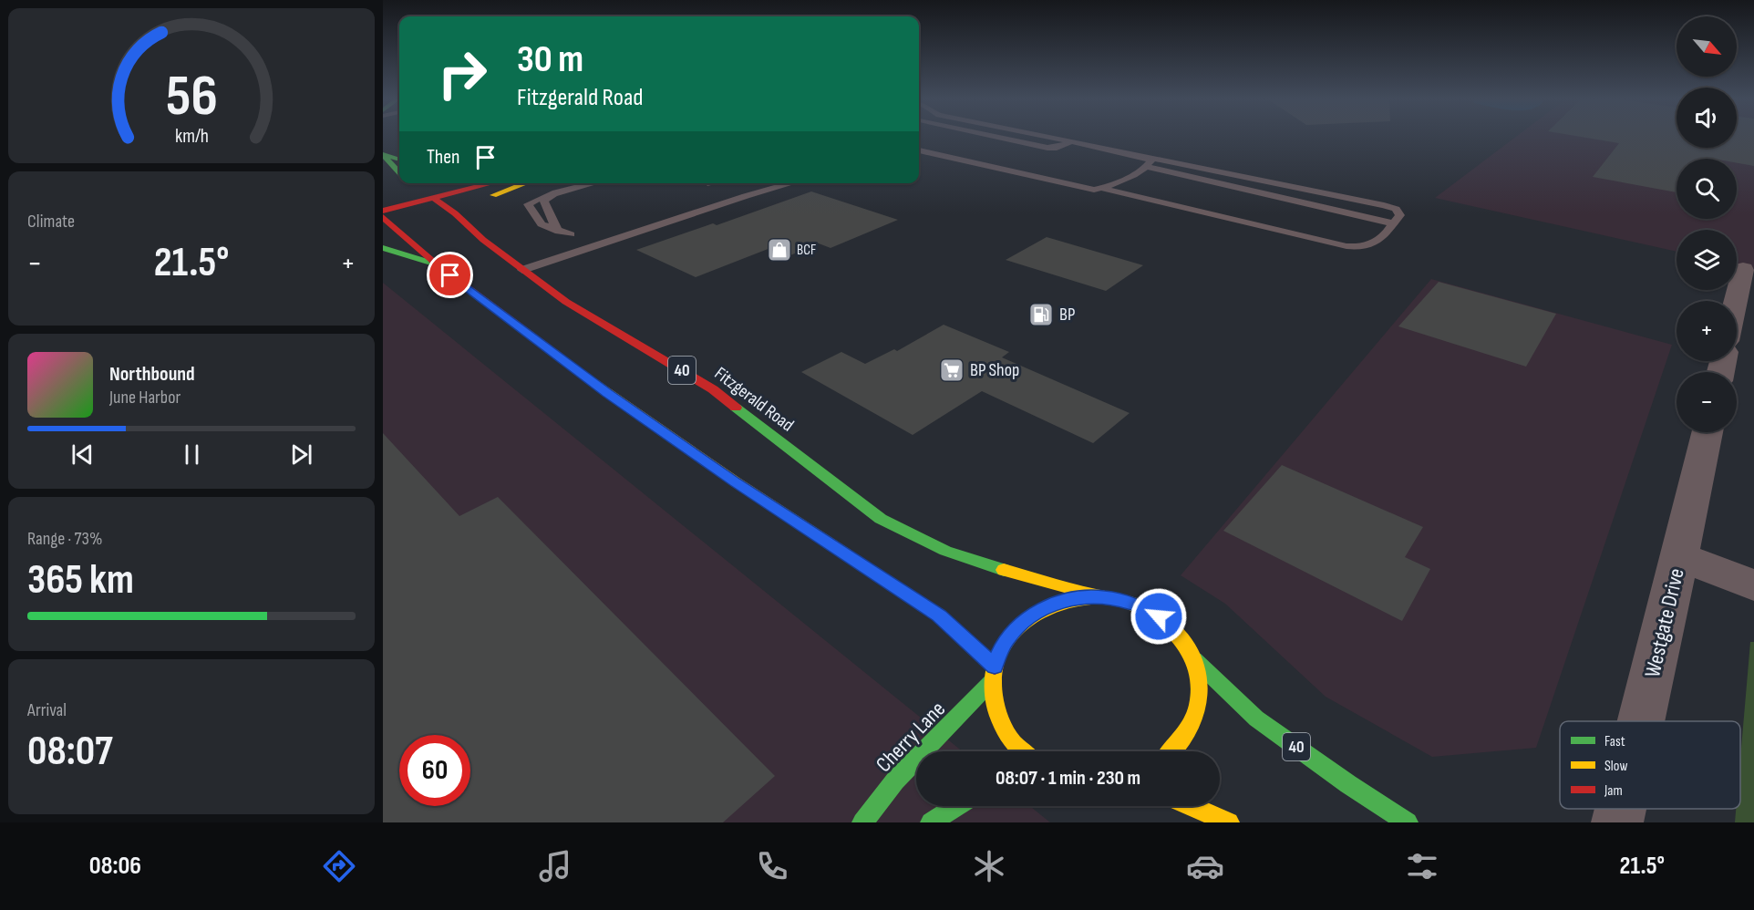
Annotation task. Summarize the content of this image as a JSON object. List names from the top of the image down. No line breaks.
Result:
{"streets":{"main road":["40","Fitzgerald Road","Cherry Lane"],"street":["Westgate Drive"]},"crossings":[["40","Fitzgerald Road"],["40","Cherry Lane"]],"places":{"shop":["BCF"],"fuel station":["BP"],"supermarket":["BP Shop"]},"legend":["Fast","Slow","Jam"],"north":"bottom right","page":{"map_buttons":["+","−"],"turn":["30 m","Fitzgerald Road"],"then":"Then","tile":["Climate",["Range · 73%","365 km"],["Arrival","08:07"]],"heat":["−","21.5°","+"],"song":["Northbound","June Harbor"],"limit":"60","trip":"08:07 · 1 min · 230 m","tabs":["08:06","21.5°"],"gauge":["56","km/h"]}}
